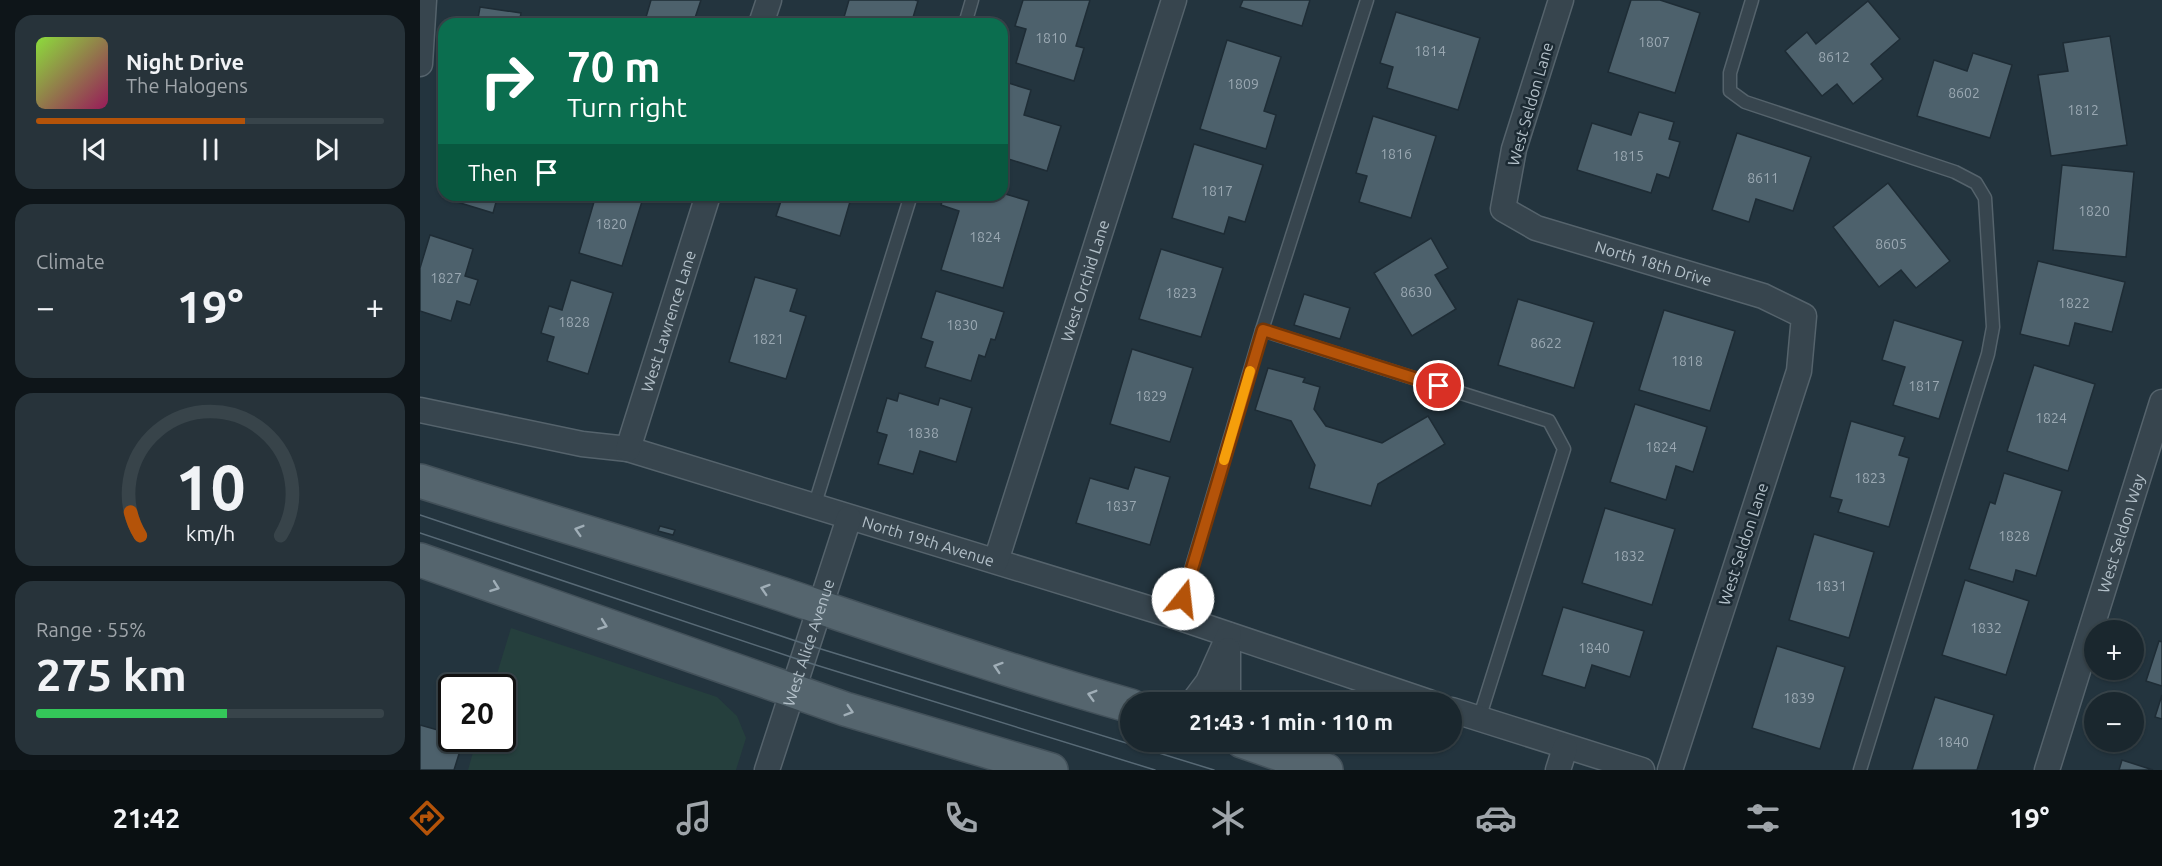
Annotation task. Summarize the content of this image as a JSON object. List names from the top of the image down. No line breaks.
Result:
{"streets":{"street":["West Seldon Lane","North 18th Drive","West Orchid Lane","West Lawrence Lane","West Seldon Way","North 19th Avenue","West Alice Avenue"]},"crossings":[["West Seldon Lane","North 18th Drive"],["West Orchid Lane","North 19th Avenue"],["West Lawrence Lane","North 19th Avenue"],["North 19th Avenue","West Alice Avenue"]],"house_numbers":["1810","1807","1814","8612","1809","8602","1812","1816","1815","8611","1817","1820","1820","1824","8605","1827","8630","1823","1822","1828","1830","1821","8622","1818","1817","1829","1824","1838","1824","1823","1837","1828","1832","1831","1832","1840","1839","1840"],"page":{"turn":["70 m","Turn right"],"song":["Night Drive","The Halogens"],"then":"Then","tile":["Climate",["Range · 55%","275 km"]],"heat":["−","19°","+"],"map_buttons":["+","−"],"limit":"20","trip":"21:43 · 1 min · 110 m","tabs":["21:42","19°"],"gauge":["10","km/h"]}}
